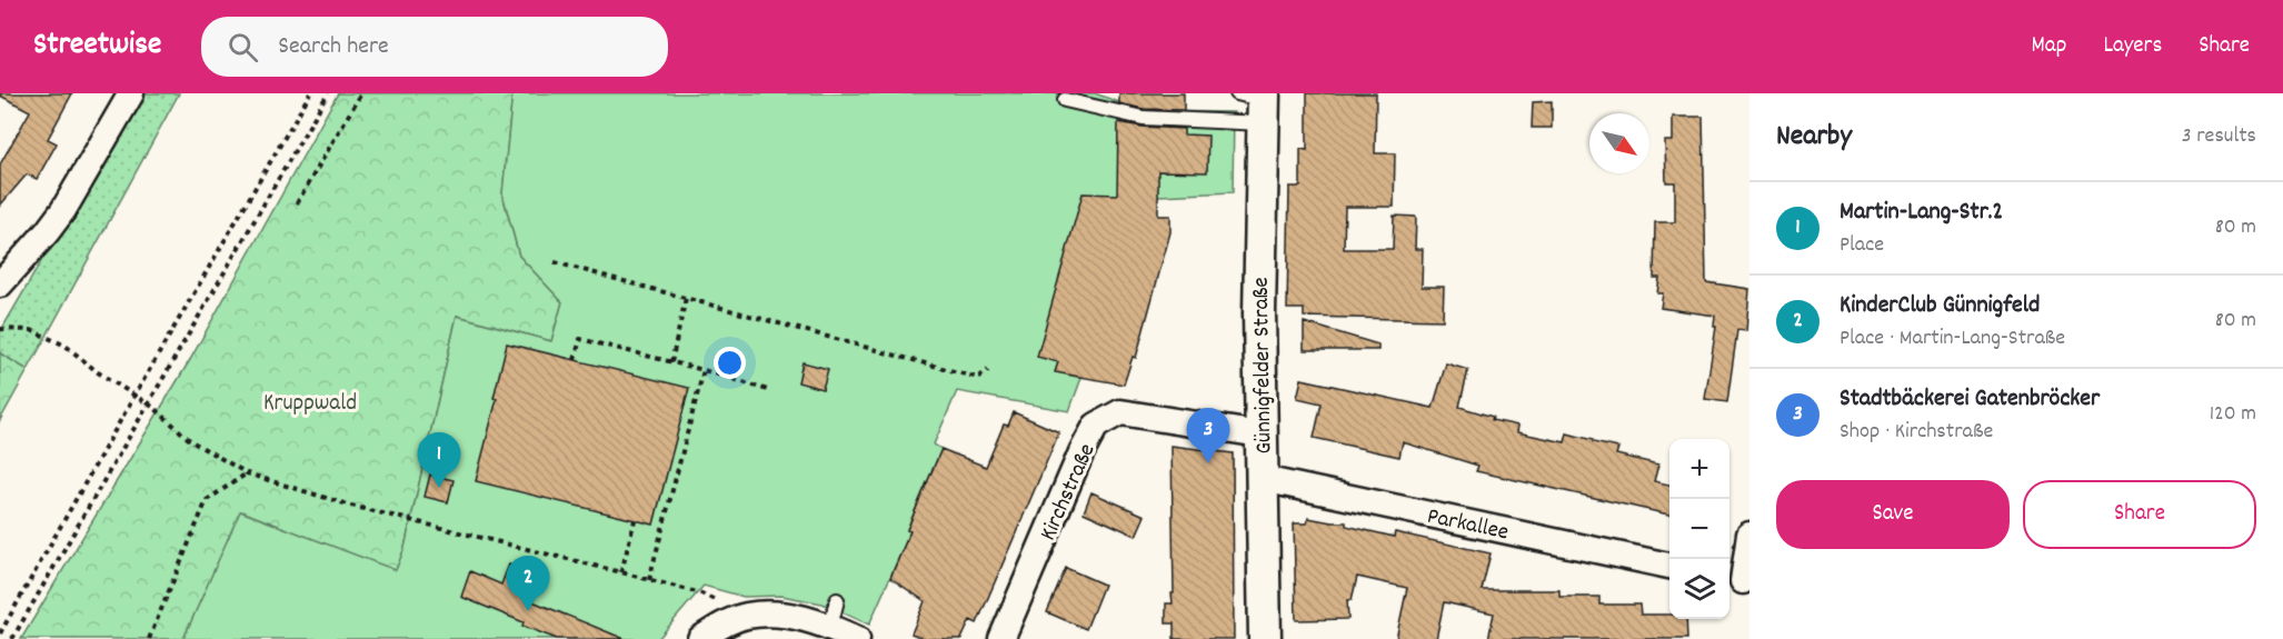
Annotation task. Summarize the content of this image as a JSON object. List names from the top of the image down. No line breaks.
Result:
{"streets":{"street":["Günnigfelder Straße","Kirchstraße","Parkallee"]},"crossings":[["Günnigfelder Straße","Kirchstraße"],["Günnigfelder Straße","Parkallee"]],"parks":["Kruppwald"],"north":"bottom right","page":{"header":"Streetwise","search":"Search here","nav":["Map","Layers","Share"],"heading":["Nearby","3 results"],"list":[{"mark":"1","name":"Martin-Lang-Str.2","note":"Place","value":"80 m"},{"mark":"2","name":"KinderClub Günnigfeld","note":"Place · Martin-Lang-Straße","value":"80 m"},{"mark":"3","name":"Stadtbäckerei Gatenbröcker","note":"Shop · Kirchstraße","value":"120 m"}],"pins":["3","1","2"],"map_buttons":["+","−"],"buttons":["Save","Share"]}}
